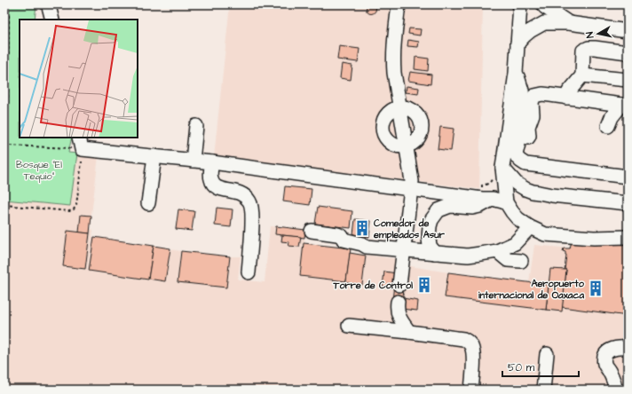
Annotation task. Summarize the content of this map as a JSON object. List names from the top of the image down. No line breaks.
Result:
{"parks":["Bosque \"El Tequio\""],"places":{"building":["Comedor de empleados Asur","Torre de Control","Aeropuerto internacional de Oaxaca"]},"scale_bar":"50 m","north":"left"}
